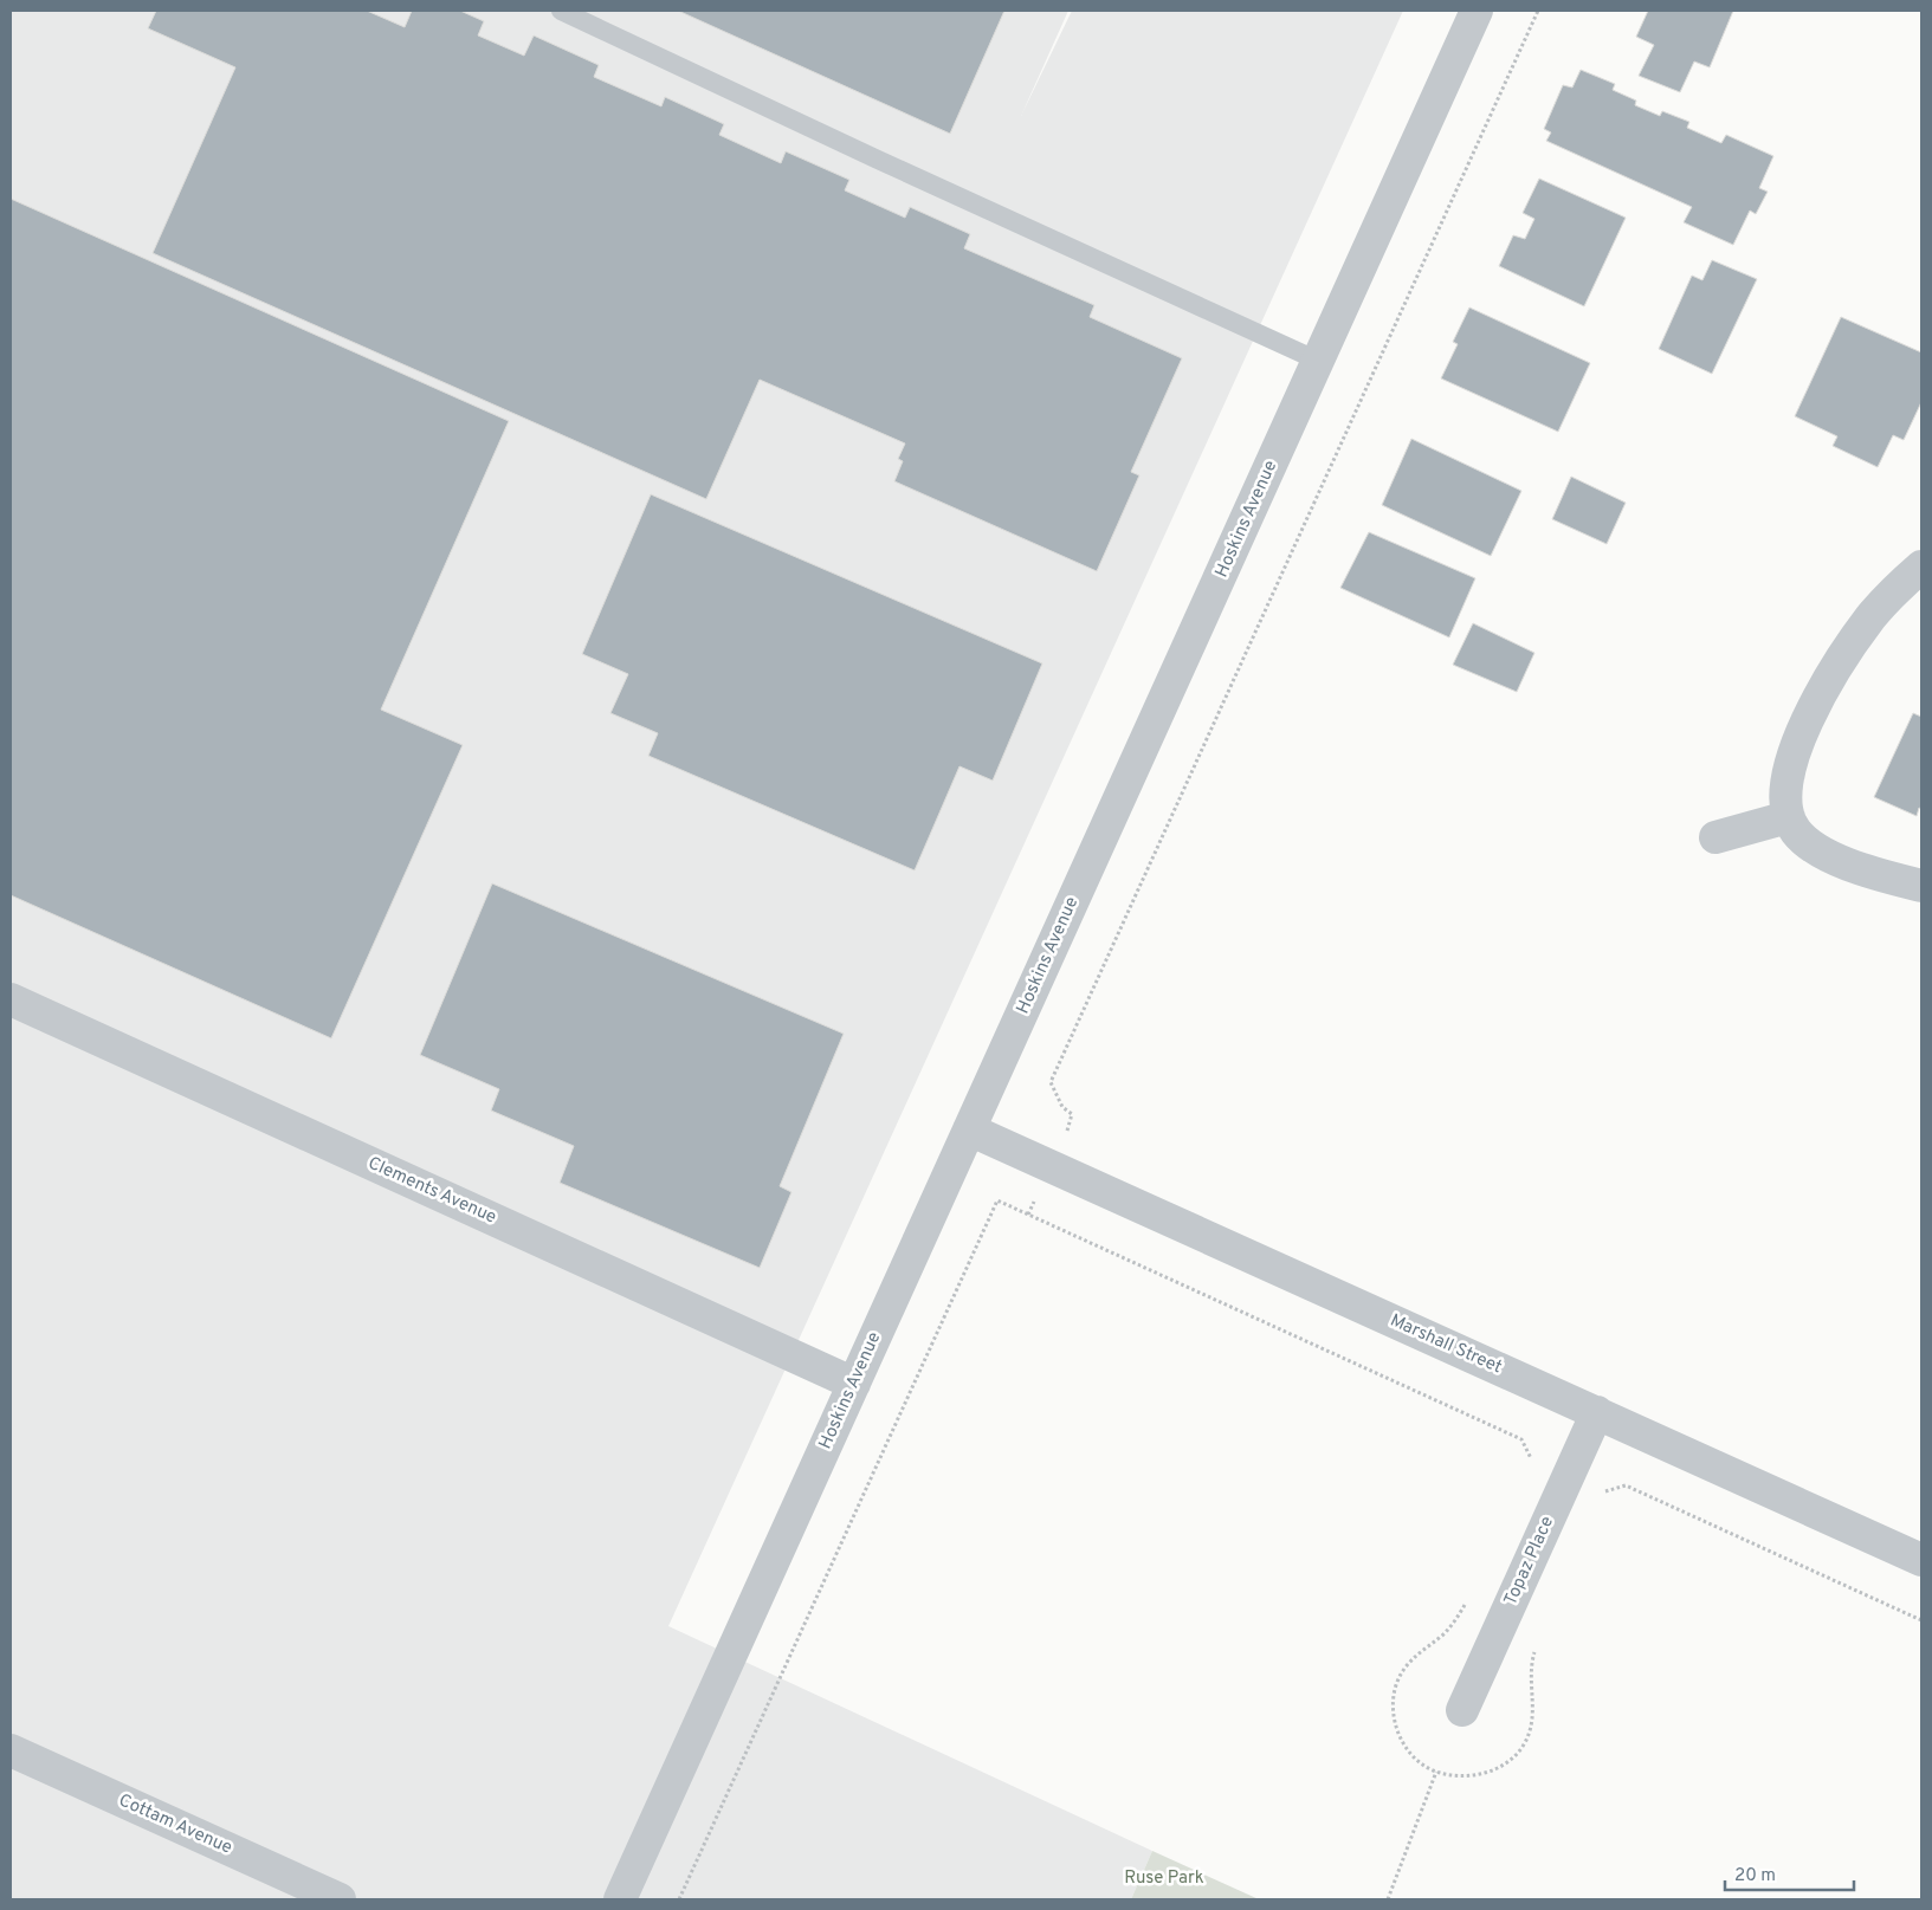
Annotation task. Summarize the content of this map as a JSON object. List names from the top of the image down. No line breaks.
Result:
{"streets":{"street":["Hoskins Avenue","Clements Avenue","Marshall Street","Topaz Place","Cottam Avenue"]},"crossings":[["Hoskins Avenue","Clements Avenue"],["Hoskins Avenue","Marshall Street"],["Marshall Street","Topaz Place"]],"parks":["Ruse Park"],"scale_bar":"20 m"}
